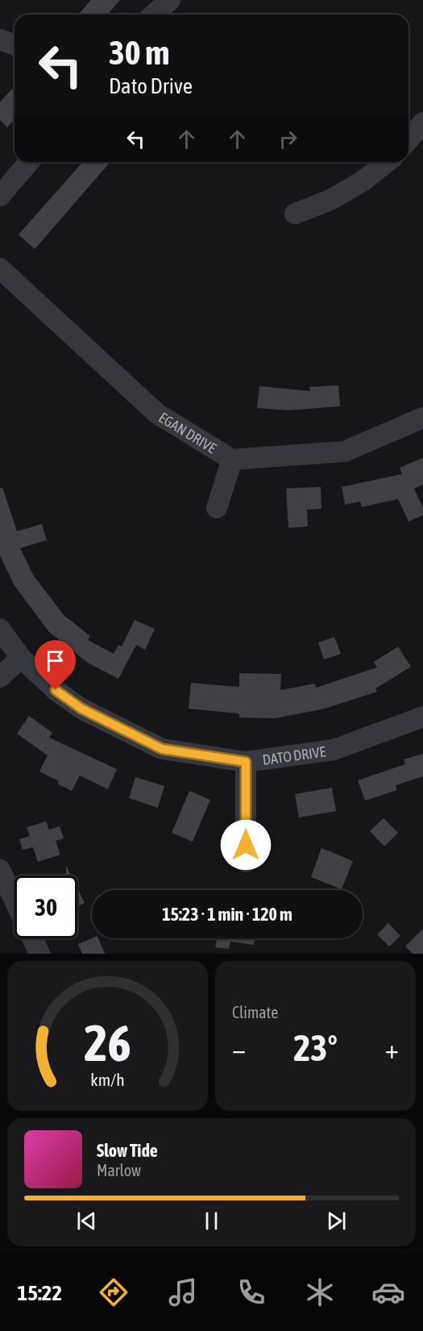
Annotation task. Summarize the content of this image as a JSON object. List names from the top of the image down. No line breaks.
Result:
{"streets":{"street":["EGAN DRIVE","DATO DRIVE"]},"page":{"turn":["30 m","Dato Drive"],"limit":"30","trip":"15:23 · 1 min · 120 m","tile":"Climate","heat":["−","23°","+"],"song":["Slow Tide","Marlow"],"tabs":"15:22","gauge":["26","km/h"]}}
